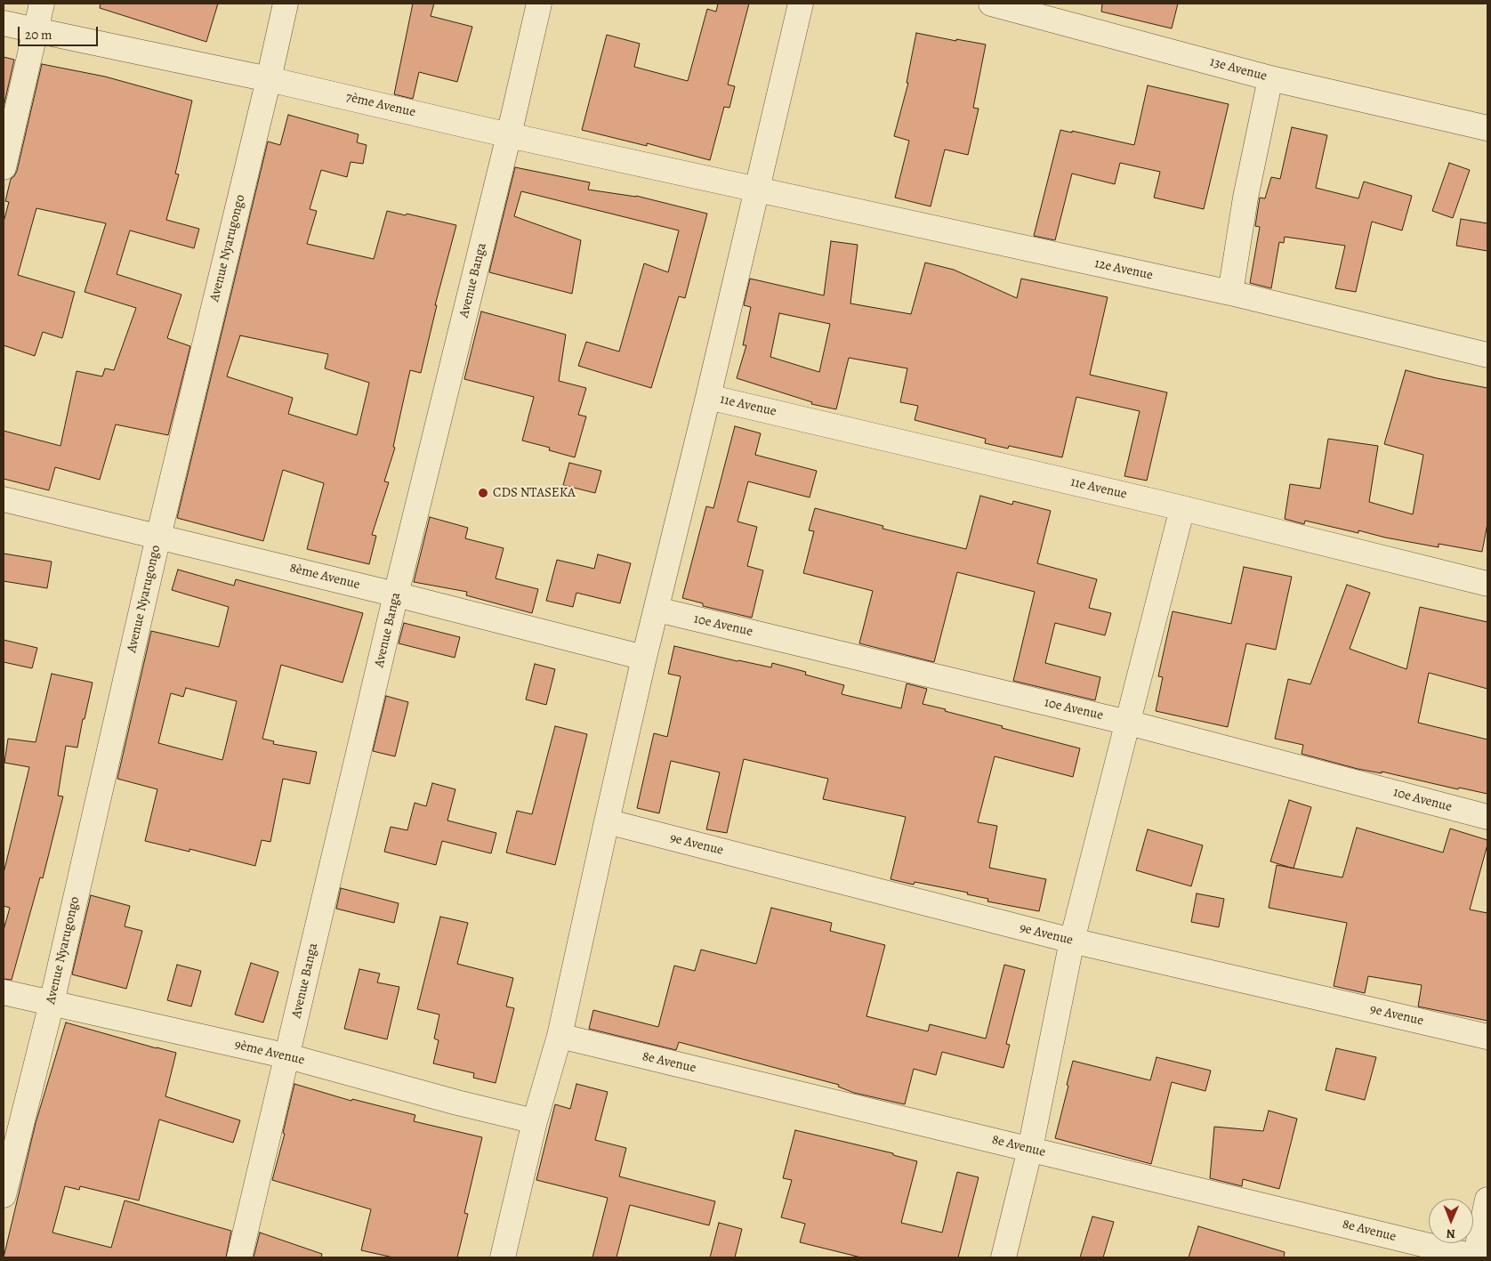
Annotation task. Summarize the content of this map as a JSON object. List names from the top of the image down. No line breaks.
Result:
{"streets":{"street":["13e Avenue","7ème Avenue","Avenue Nyarugongo","12e Avenue","Avenue Banga","11e Avenue","8ème Avenue","10e Avenue","9e Avenue","9ème Avenue","8e Avenue"]},"crossings":[["7ème Avenue","Avenue Nyarugongo"],["7ème Avenue","12e Avenue"],["7ème Avenue","Avenue Banga"],["Avenue Nyarugongo","8ème Avenue"],["Avenue Nyarugongo","9ème Avenue"],["Avenue Banga","8ème Avenue"],["Avenue Banga","9ème Avenue"]],"places":["CDS NTASEKA"],"scale_bar":"20 m","north":"bottom"}
